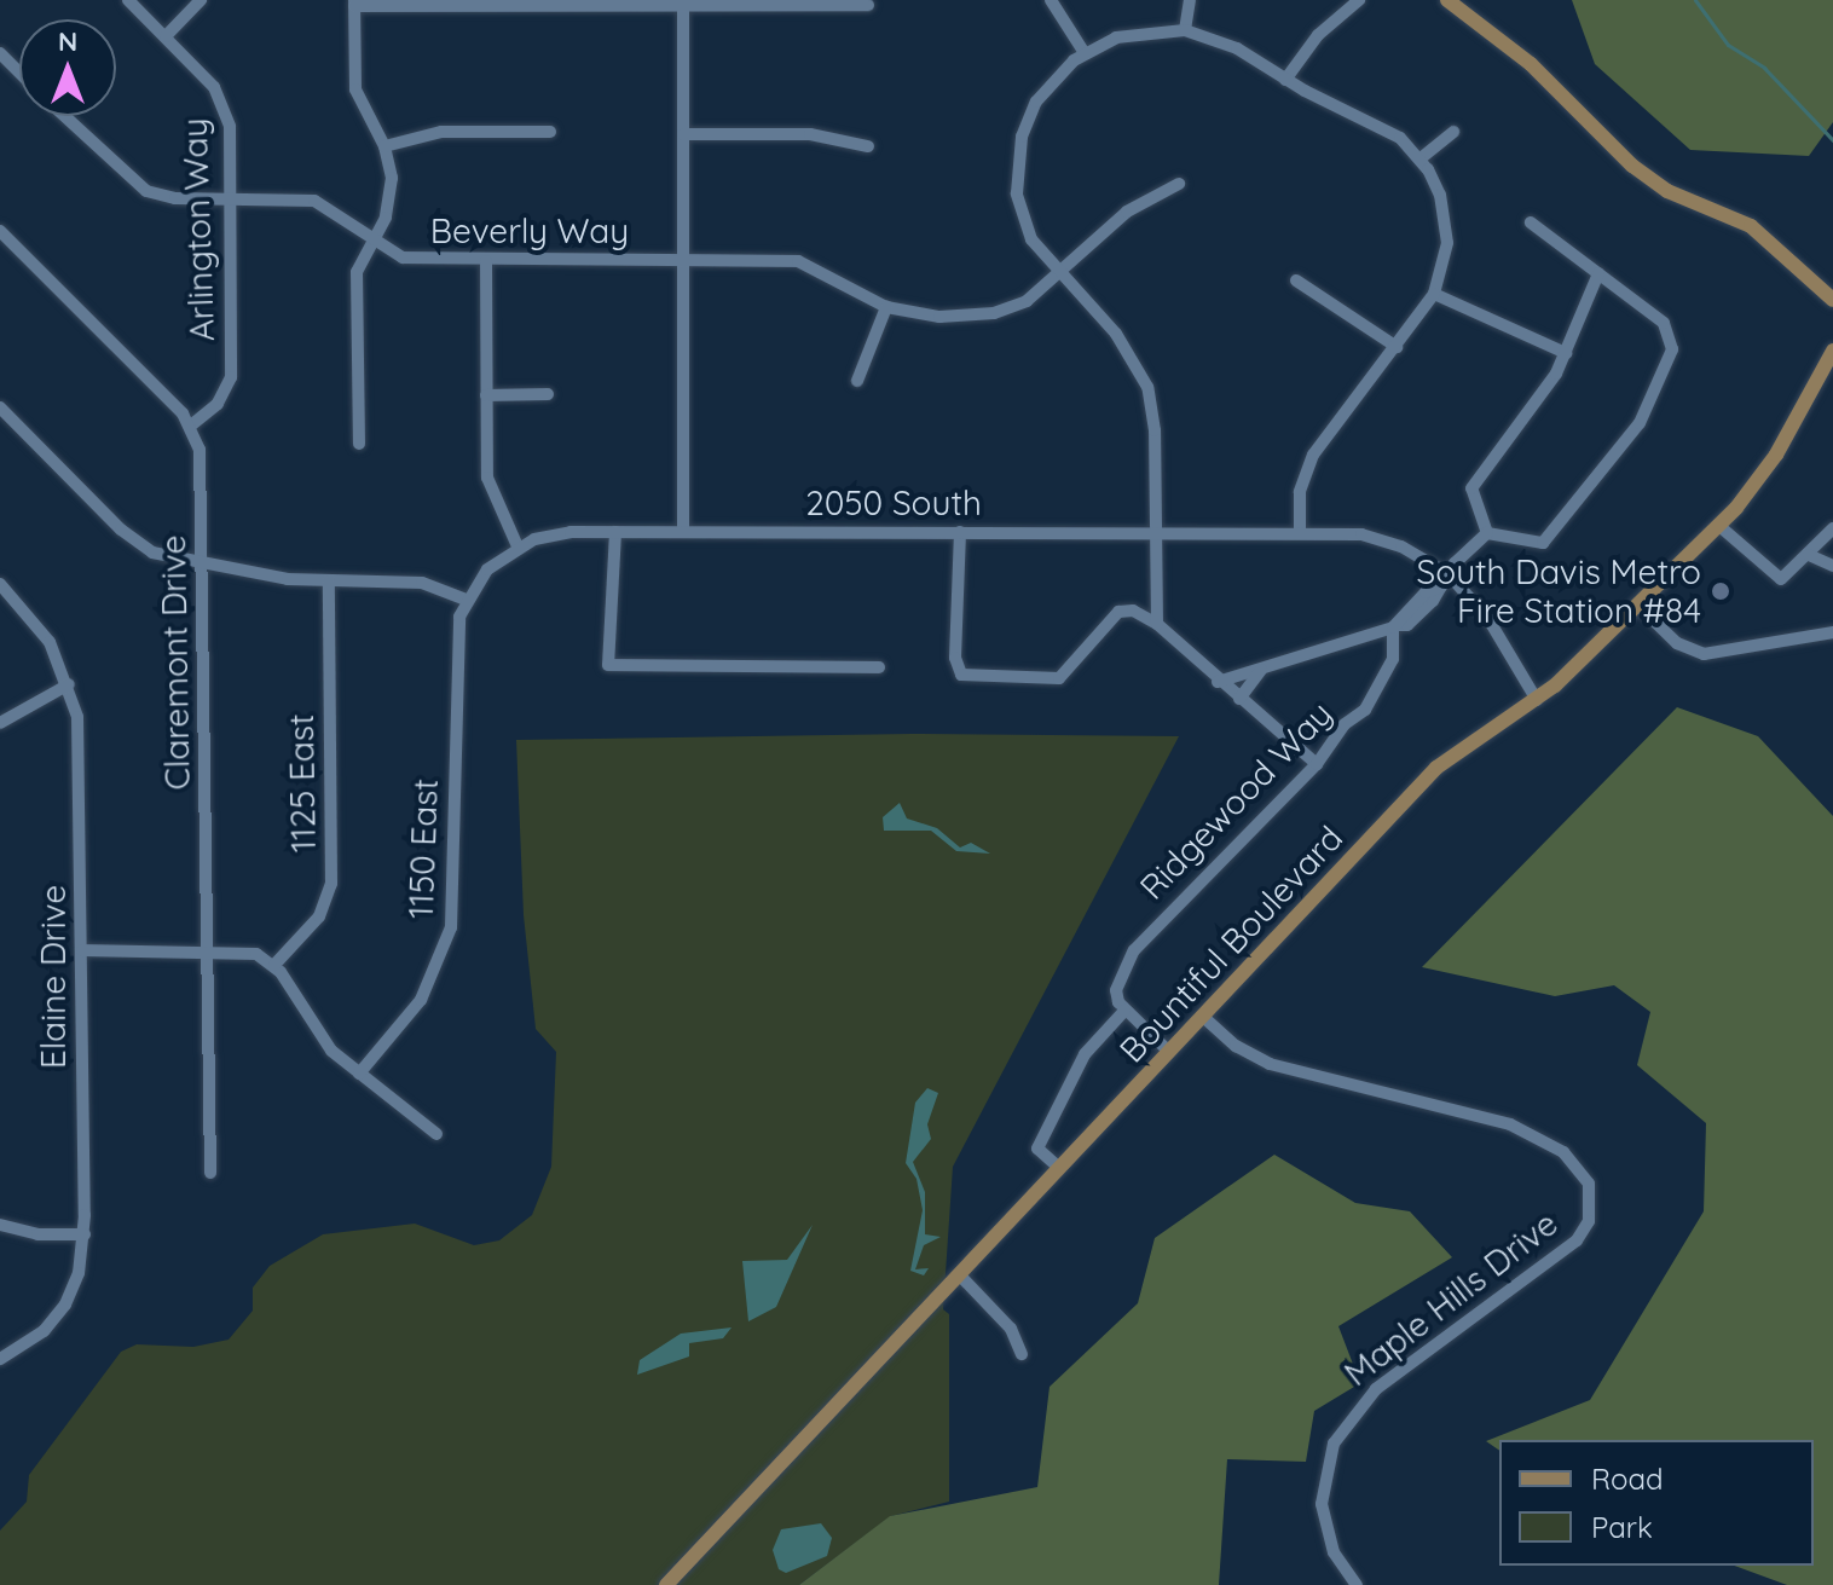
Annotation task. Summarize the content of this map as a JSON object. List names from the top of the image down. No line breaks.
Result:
{"streets":{"main road":["Bountiful Boulevard"],"street":["Arlington Way","Beverly Way","2050 South","Claremont Drive","1125 East","Ridgewood Way","1150 East","Elaine Drive","Maple Hills Drive"]},"crossings":[["Arlington Way","Beverly Way"],["Arlington Way","Claremont Drive"],["2050 South","Ridgewood Way"],["2050 South","1150 East"],["2050 South","Bountiful Boulevard"],["Bountiful Boulevard","Maple Hills Drive"]],"places":["South Davis Metro Fire Station #84"],"legend":["Road","Park"],"north":"top"}
